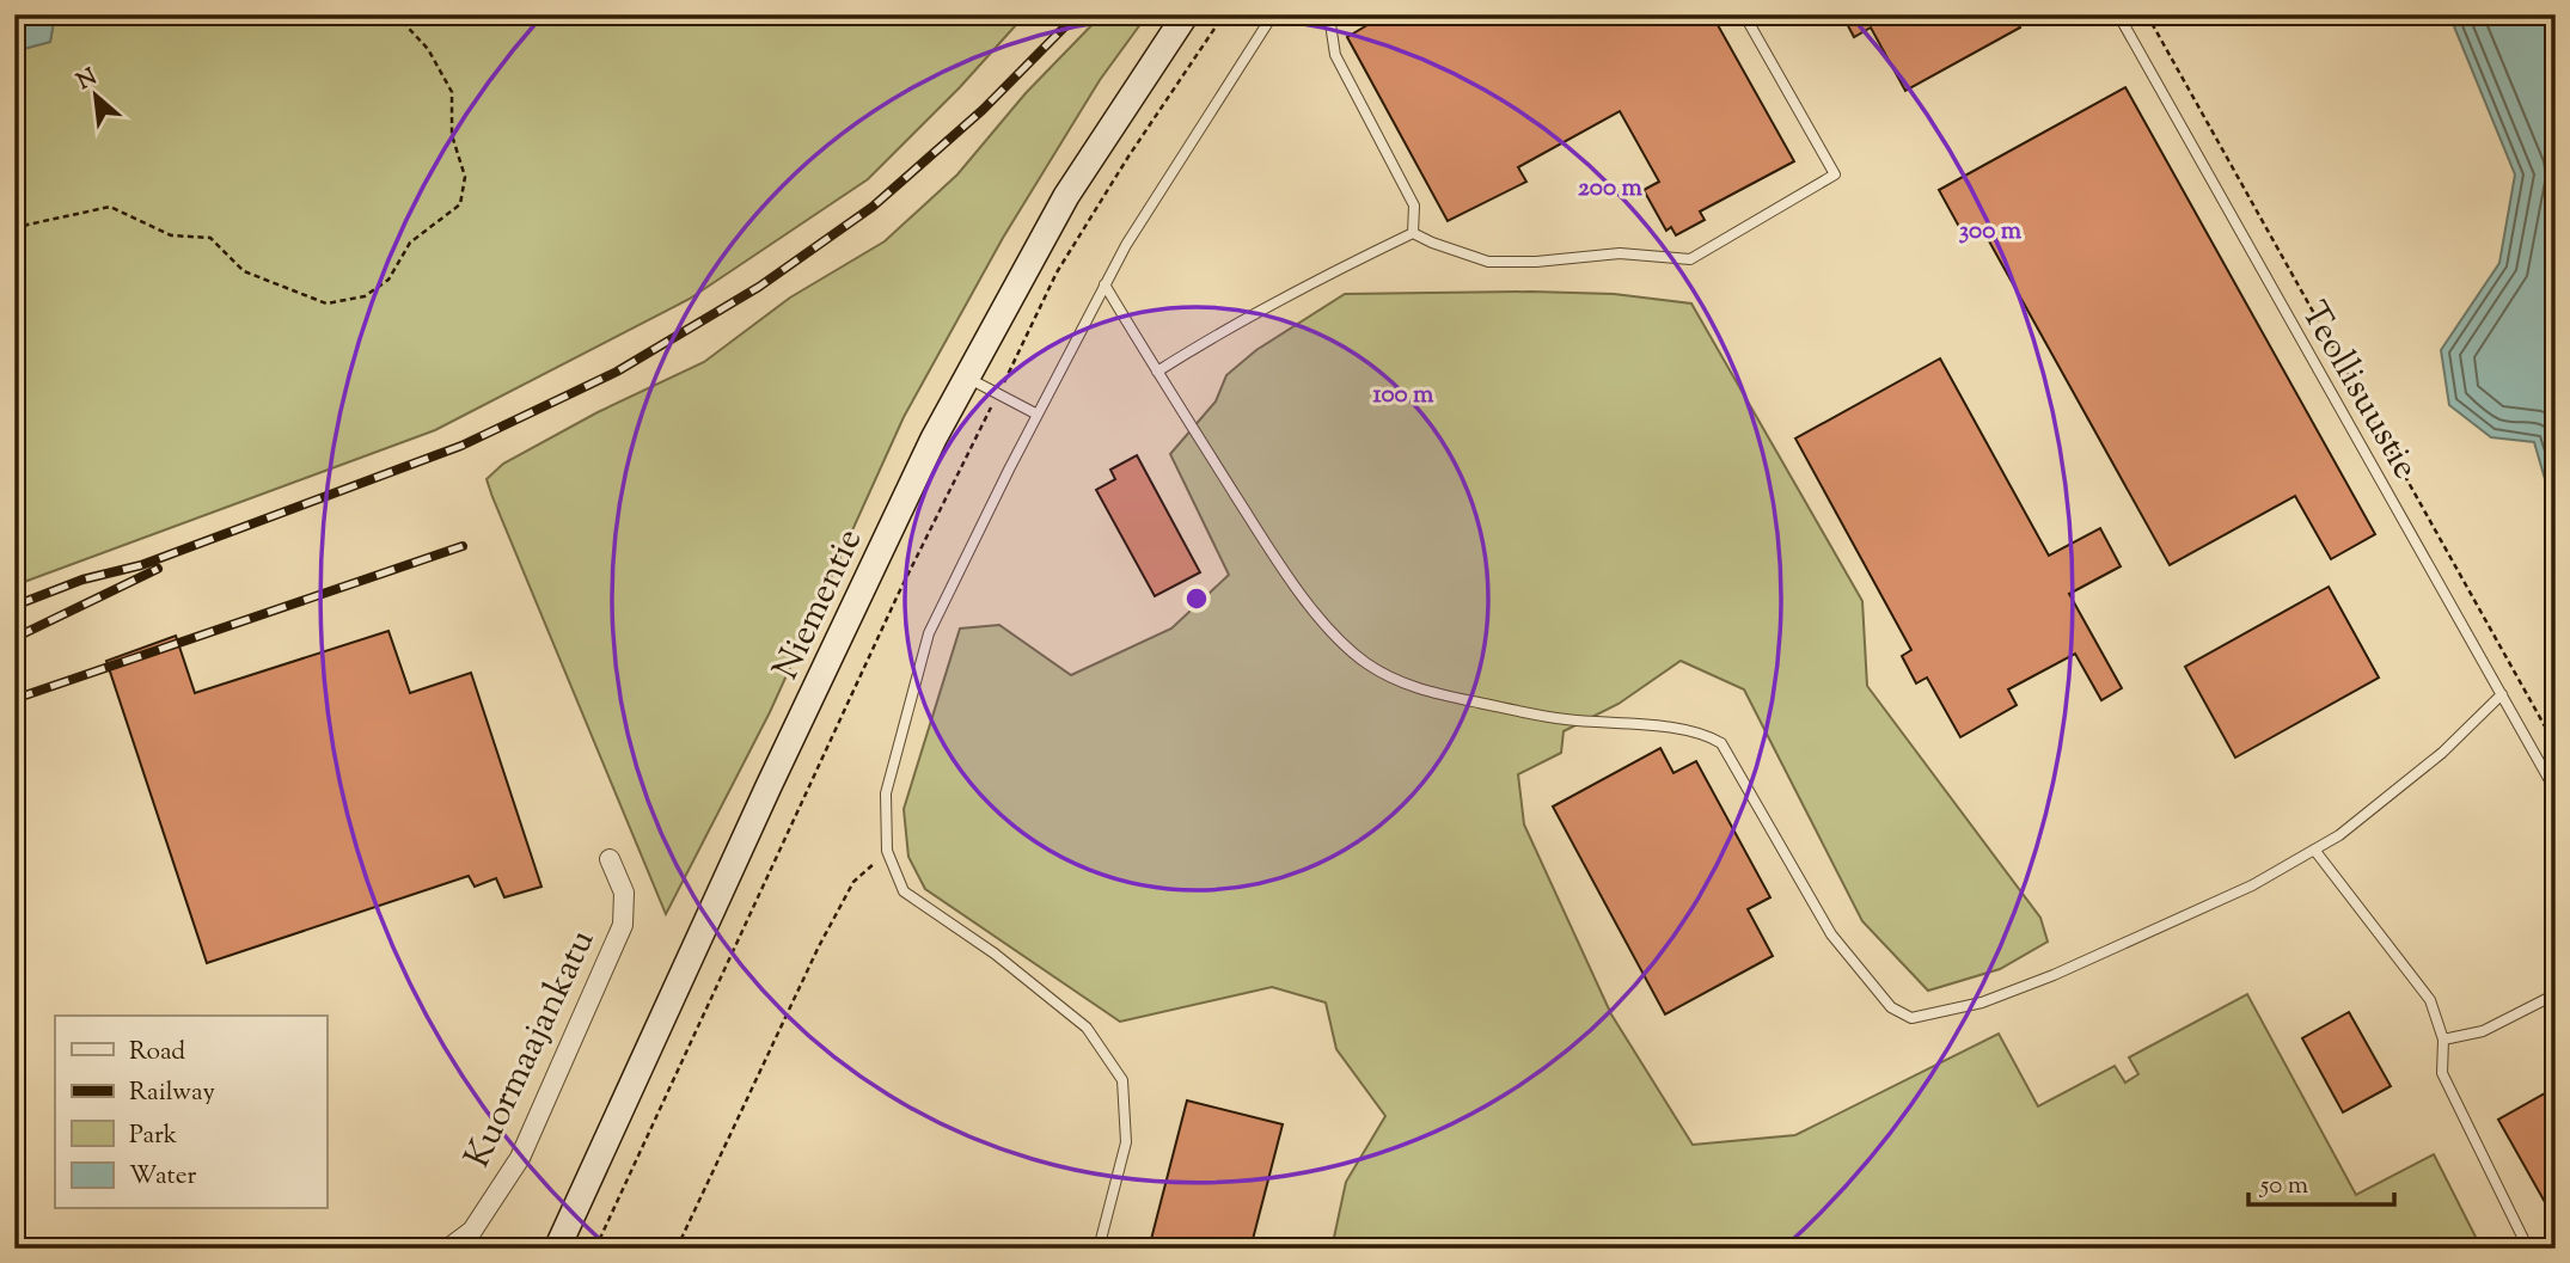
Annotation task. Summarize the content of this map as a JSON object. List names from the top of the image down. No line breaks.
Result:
{"streets":{"main road":["Niementie"],"street":["Kuormaajankatu"],"lane":["Teollisuustie"]},"legend":["Road","Railway","Park","Water"],"scale_bar":"50 m","north":"top left","rings":["200 m","300 m","100 m"]}
